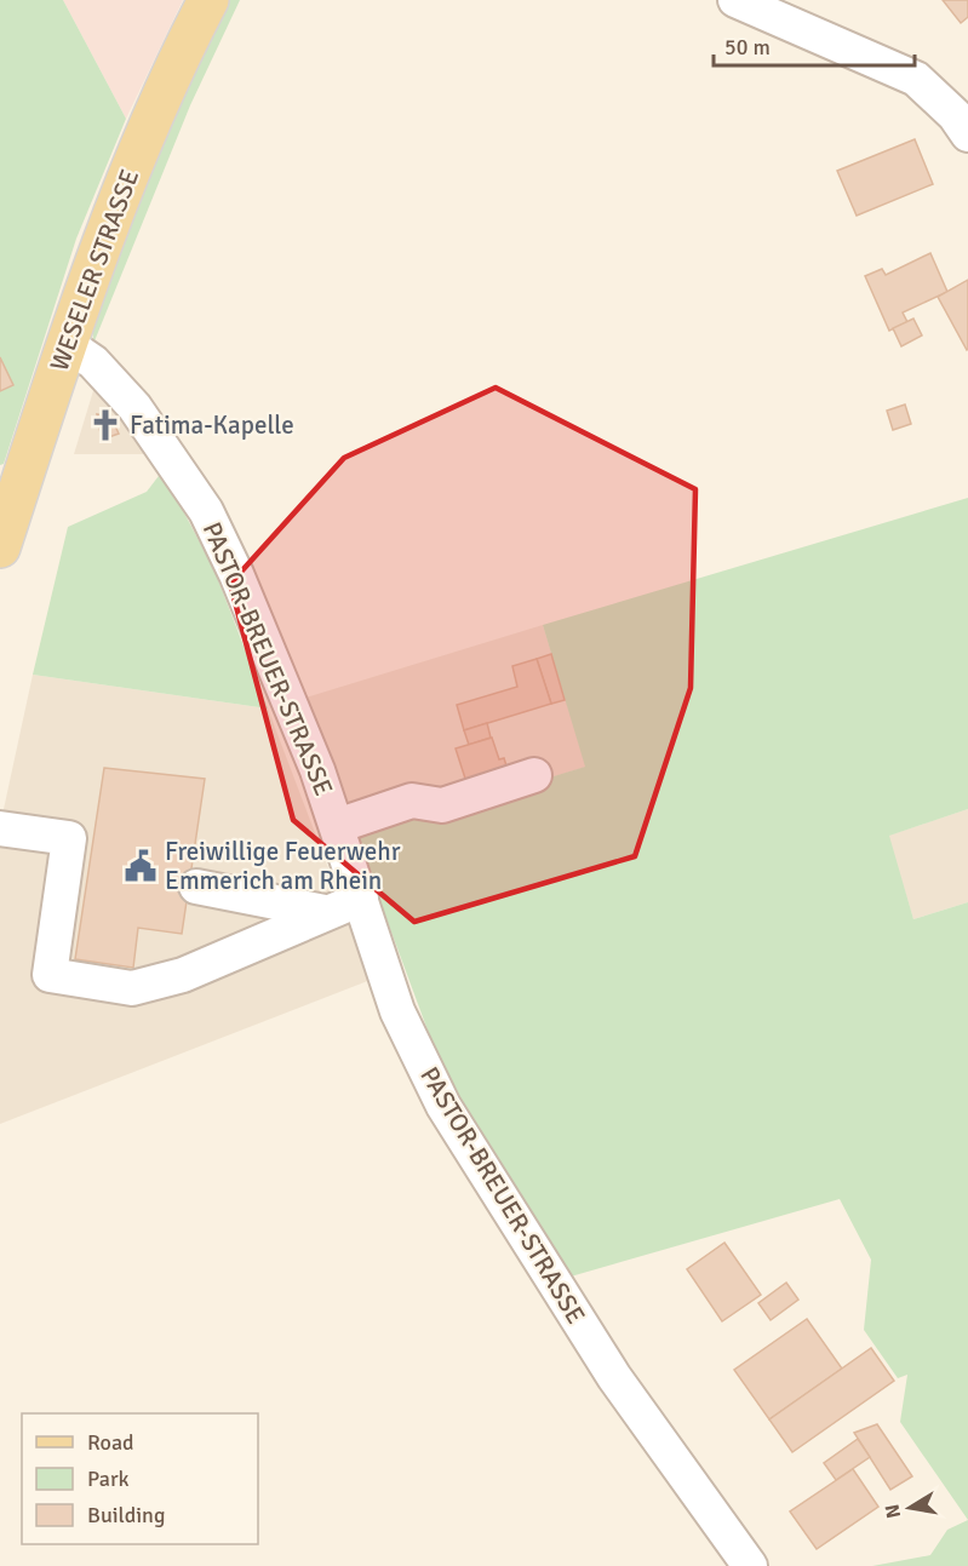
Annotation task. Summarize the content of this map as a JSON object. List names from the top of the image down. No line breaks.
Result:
{"streets":{"main road":["WESELER STRASSE"],"street":["PASTOR-BREUER-STRASSE"]},"crossings":[["WESELER STRASSE","PASTOR-BREUER-STRASSE"]],"places":{"church":["Fatima-Kapelle"],"public building":["Freiwillige Feuerwehr Emmerich am Rhein"]},"legend":["Road","Park","Building"],"scale_bar":"50 m","north":"left"}
